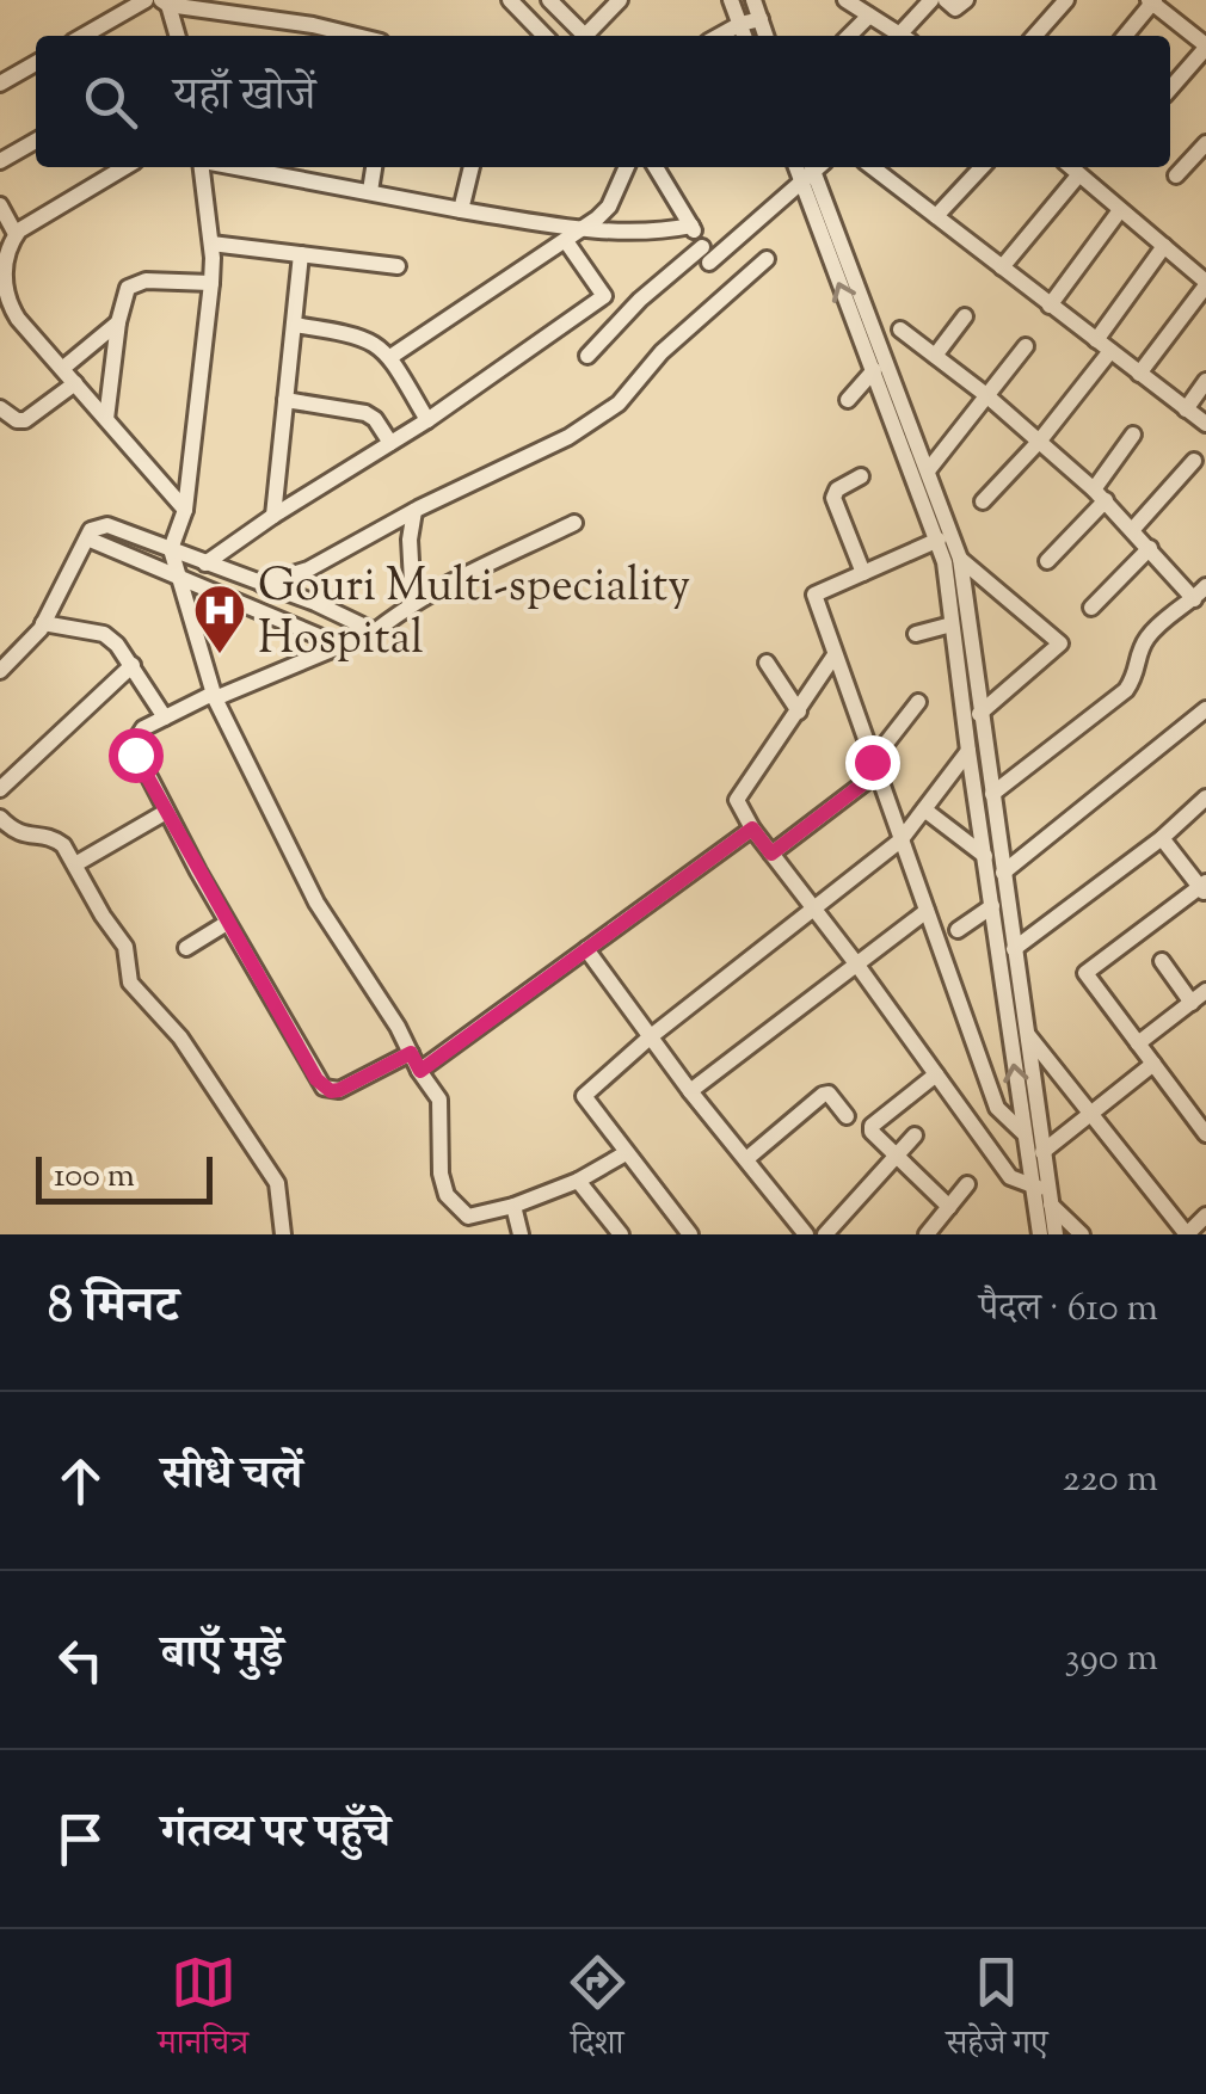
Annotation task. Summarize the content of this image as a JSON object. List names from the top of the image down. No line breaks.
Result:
{"places":{"hospital":["Gouri Multi-speciality Hospital"]},"scale_bar":"100 m","page":{"search":"यहाँ खोजें","scale":"100 m","heading":["8 मिनट","पैदल · 610 m"],"list":[["सीधे चलें","220 m"],["बाएँ मुड़ें","390 m"],"गंतव्य पर पहुँचे"],"nav":["मानचित्र","दिशा","सहेजे गए"]}}
